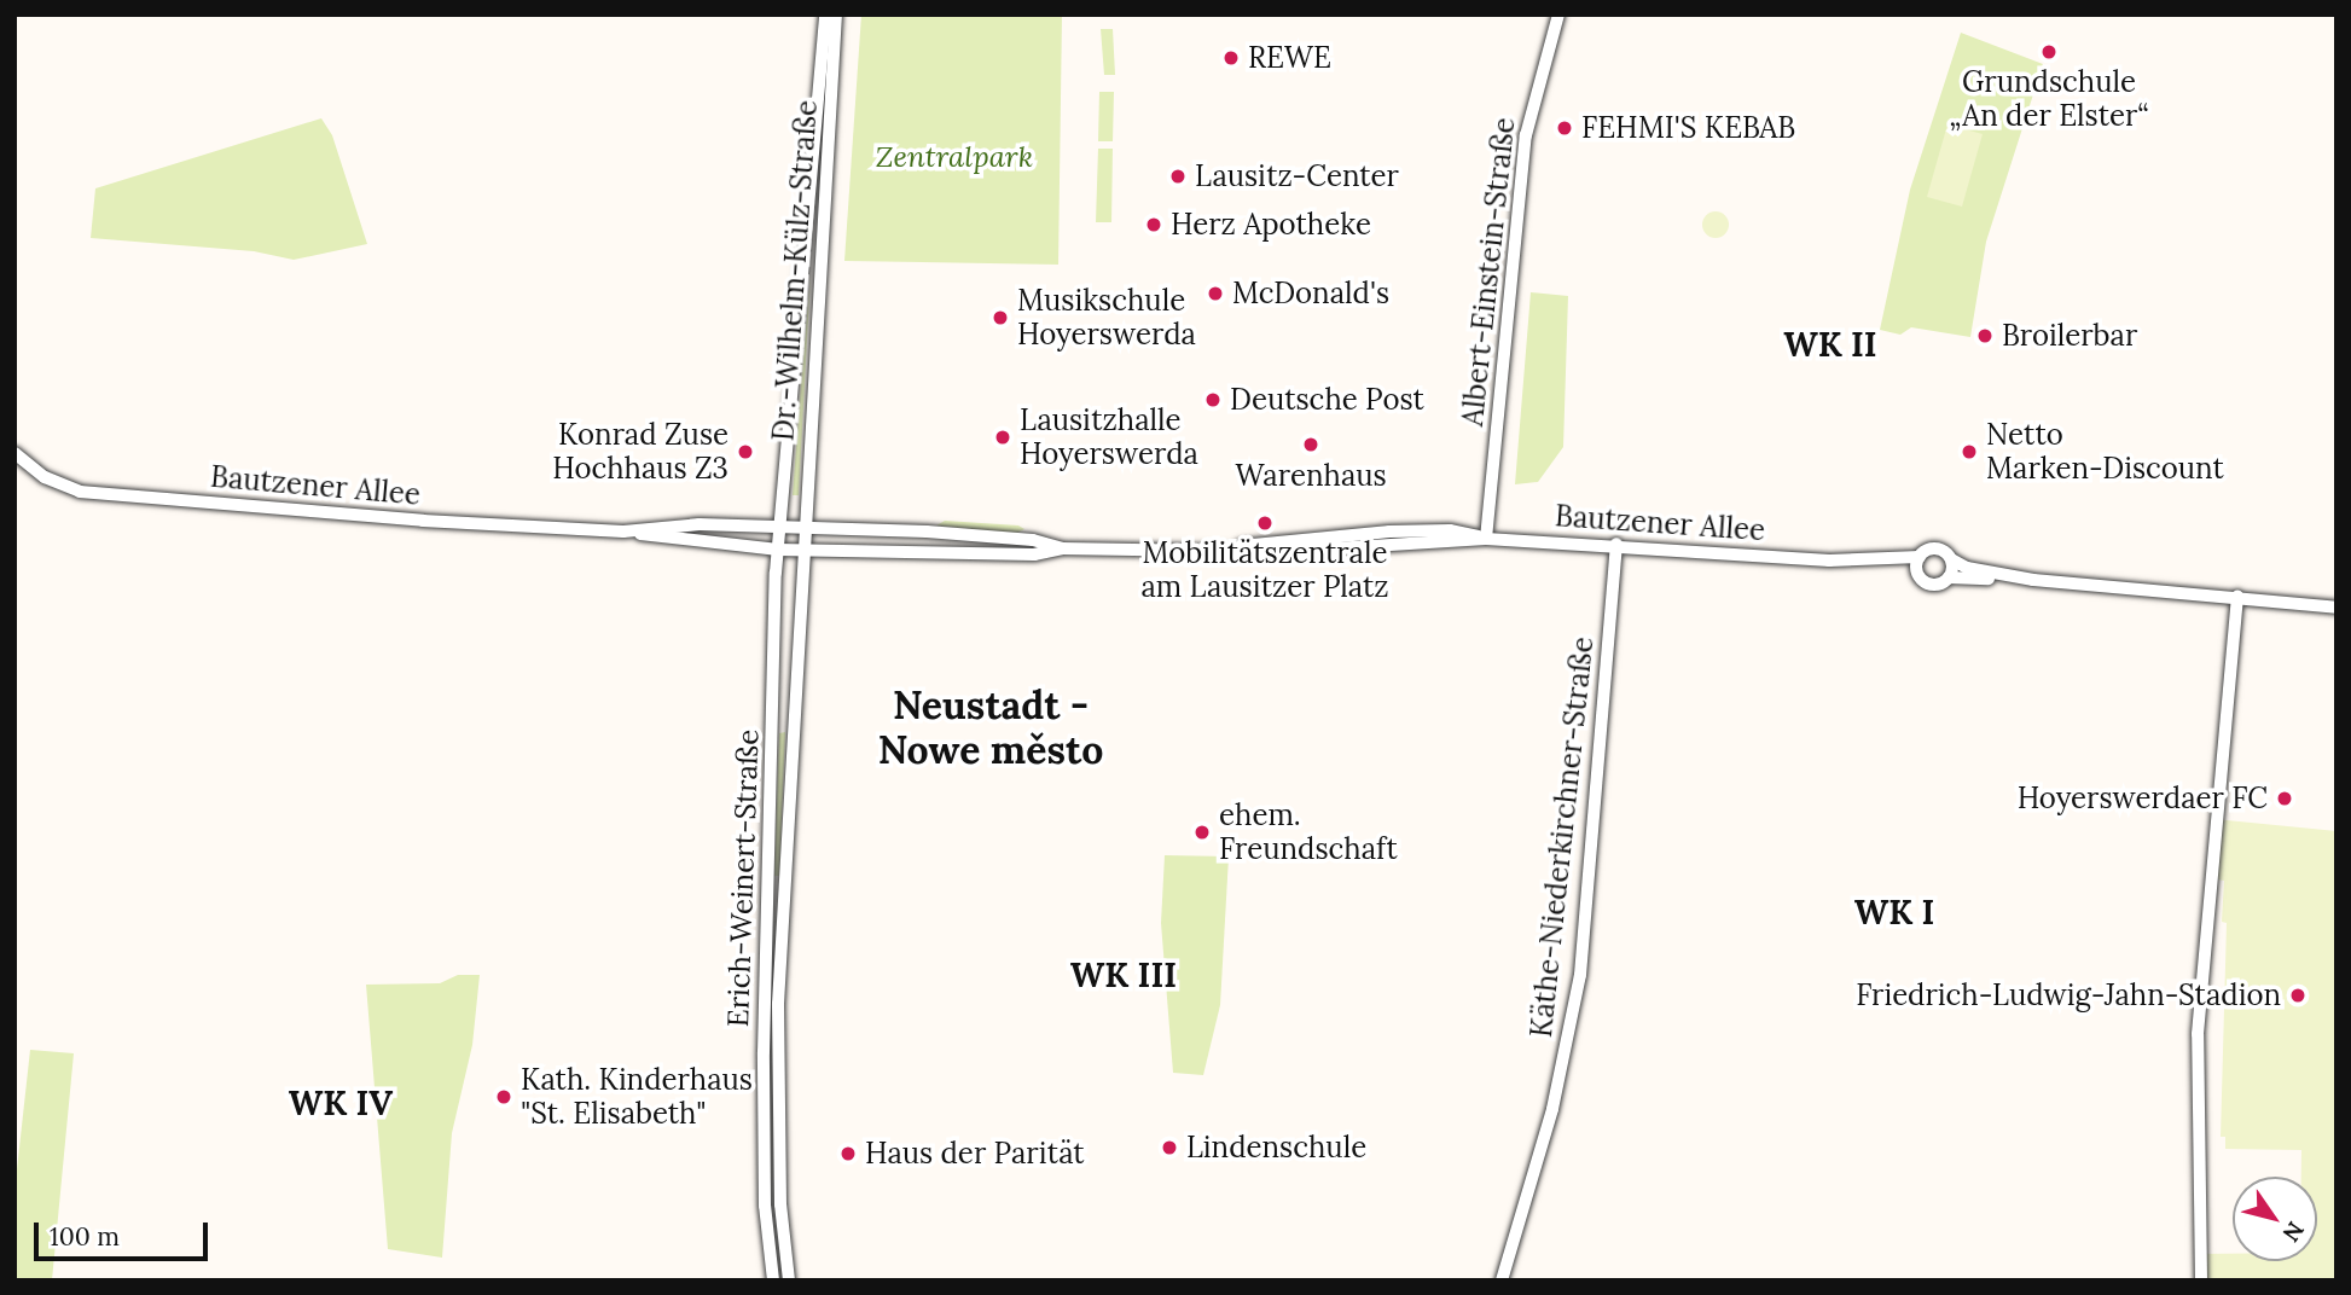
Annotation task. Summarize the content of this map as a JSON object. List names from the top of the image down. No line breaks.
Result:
{"streets":{"street":["Dr.-Wilhelm-Külz-Straße","Albert-Einstein-Straße","Bautzener Allee","Käthe-Niederkirchner-Straße","Erich-Weinert-Straße"]},"crossings":[["Dr.-Wilhelm-Külz-Straße","Bautzener Allee"],["Dr.-Wilhelm-Külz-Straße","Erich-Weinert-Straße"],["Albert-Einstein-Straße","Bautzener Allee"],["Bautzener Allee","Käthe-Niederkirchner-Straße"],["Bautzener Allee","Erich-Weinert-Straße"]],"districts":["WK II","Neustadt - Nowe město","WK I","WK III","WK IV"],"parks":["Zentralpark"],"places":["Grundschule „An der Elster“","REWE","FEHMI'S KEBAB","Lausitz-Center","Herz Apotheke","McDonald's","Musikschule Hoyerswerda","Broilerbar","Deutsche Post","Lausitzhalle Hoyerswerda","Warenhaus","Konrad Zuse Hochhaus Z3","Netto Marken-Discount","Mobilitätszentrale am Lausitzer Platz","Hoyerswerdaer FC","ehem. Freundschaft","Friedrich-Ludwig-Jahn-Stadion","Kath. Kinderhaus \"St. Elisabeth\"","Lindenschule","Haus der Parität"],"scale_bar":"100 m","north":"bottom right"}
